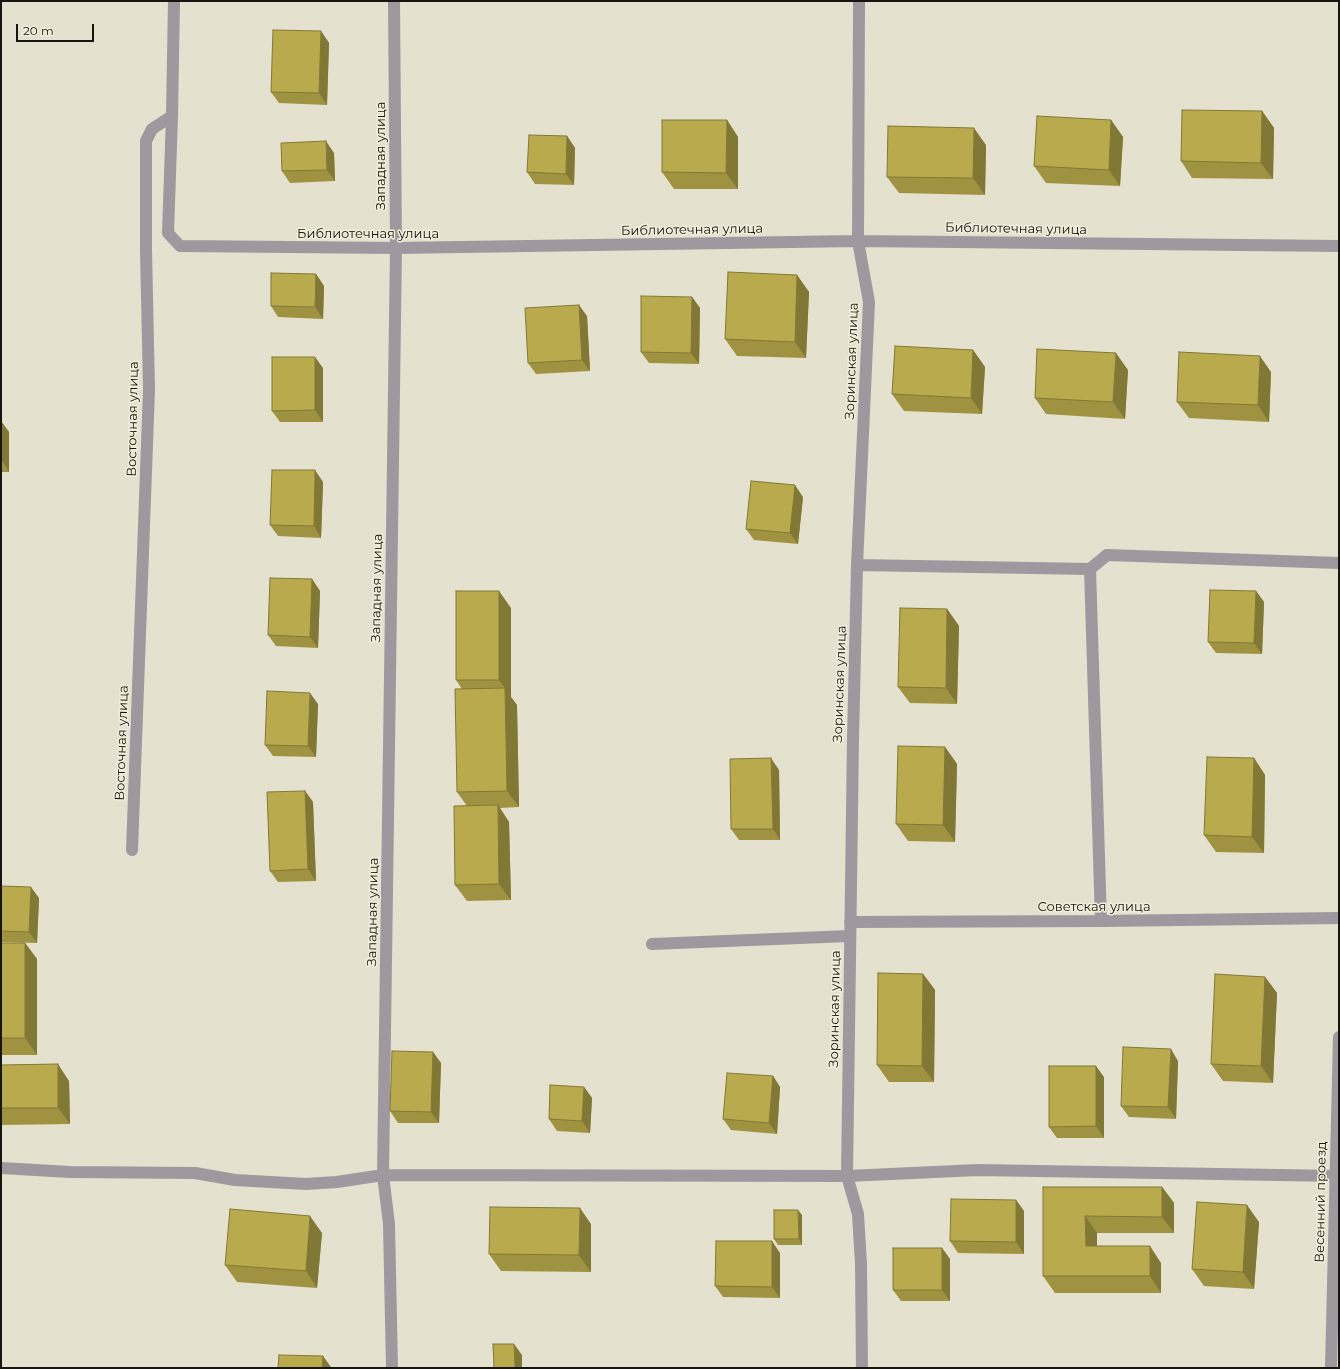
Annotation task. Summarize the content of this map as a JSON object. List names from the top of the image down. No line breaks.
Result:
{"streets":{"street":["Западная улица","Библиотечная улица","Зоринская улица","Восточная улица","Советская улица","Весенний проезд"]},"crossings":[["Западная улица","Библиотечная улица"],["Библиотечная улица","Зоринская улица"],["Библиотечная улица","Восточная улица"],["Зоринская улица","Советская улица"]],"scale_bar":"20 m"}
